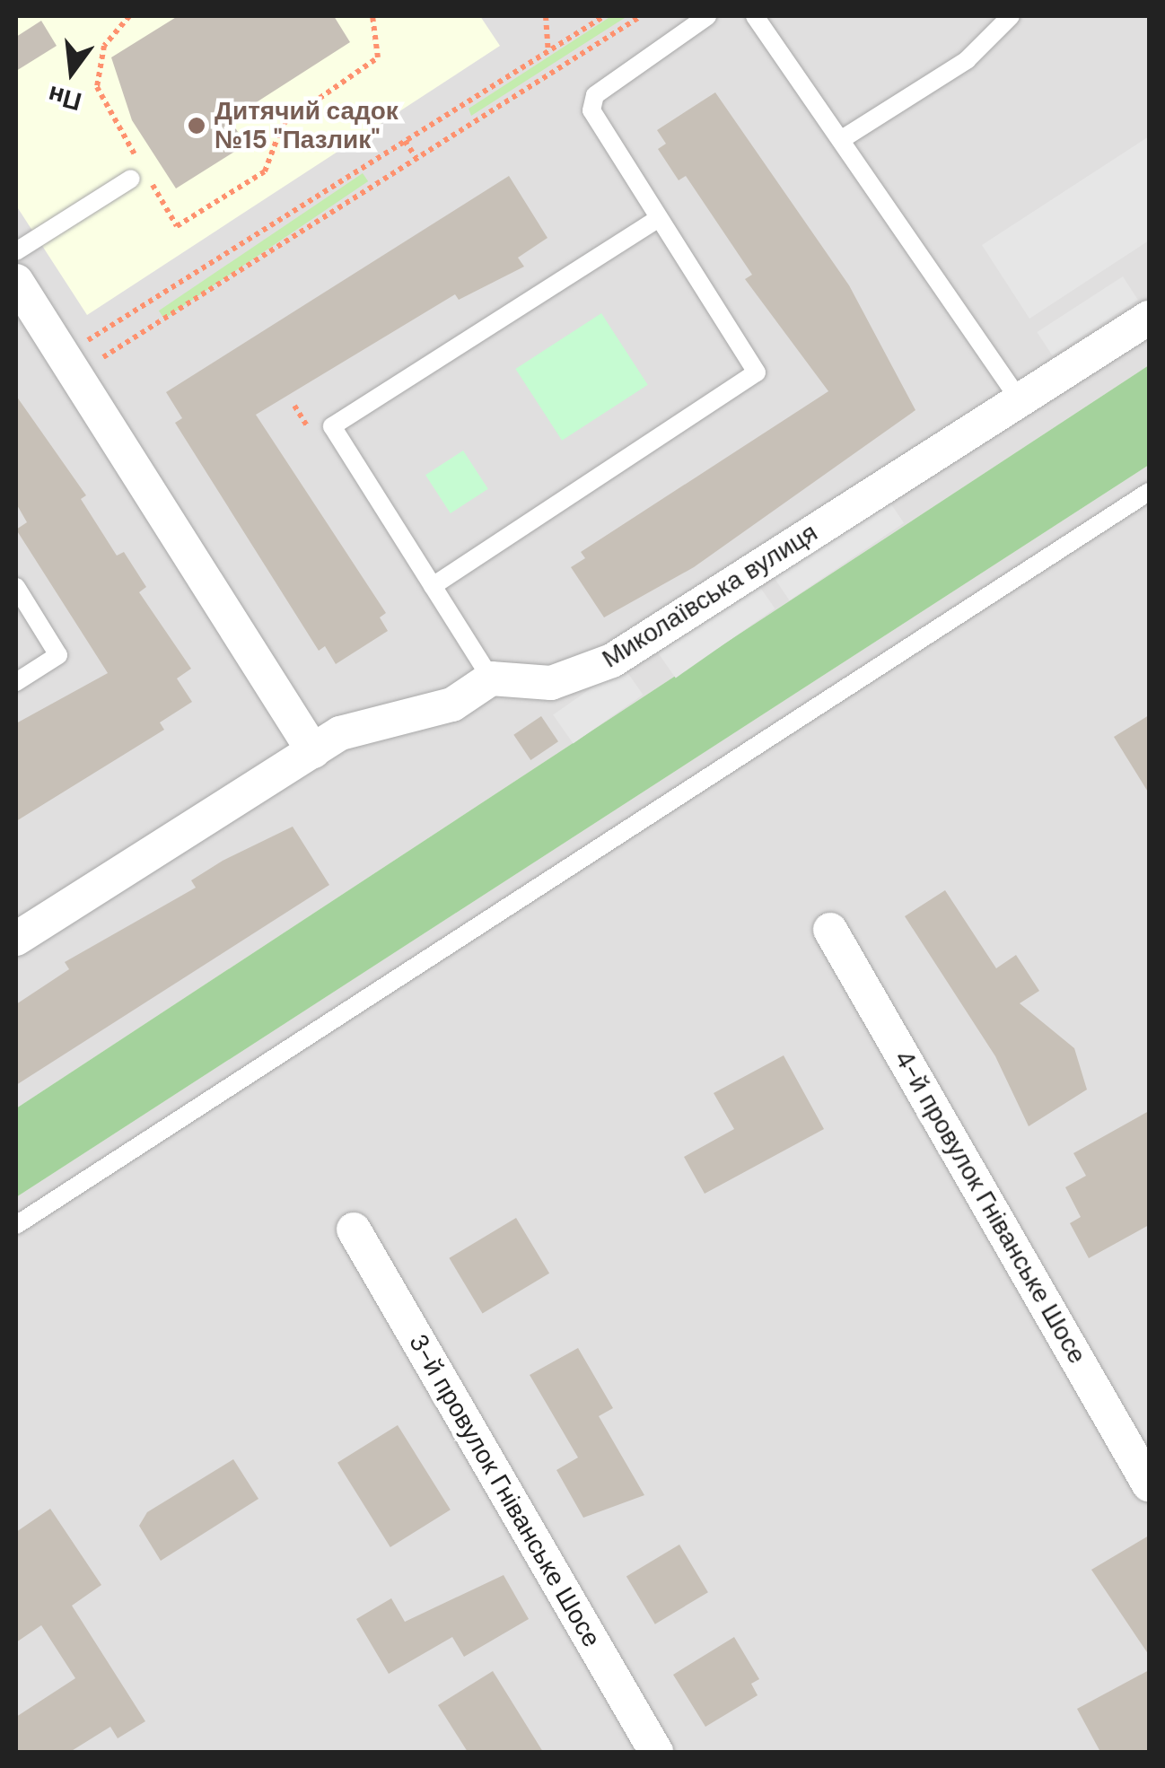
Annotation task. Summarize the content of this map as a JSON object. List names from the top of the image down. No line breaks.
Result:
{"streets":{"street":["Миколаївська вулиця","4-й провулок Гніванське Шосе","3-й провулок Гніванське Шосе"]},"places":["Дитячий садок №15 \"Пазлик\""],"north":"bottom"}
